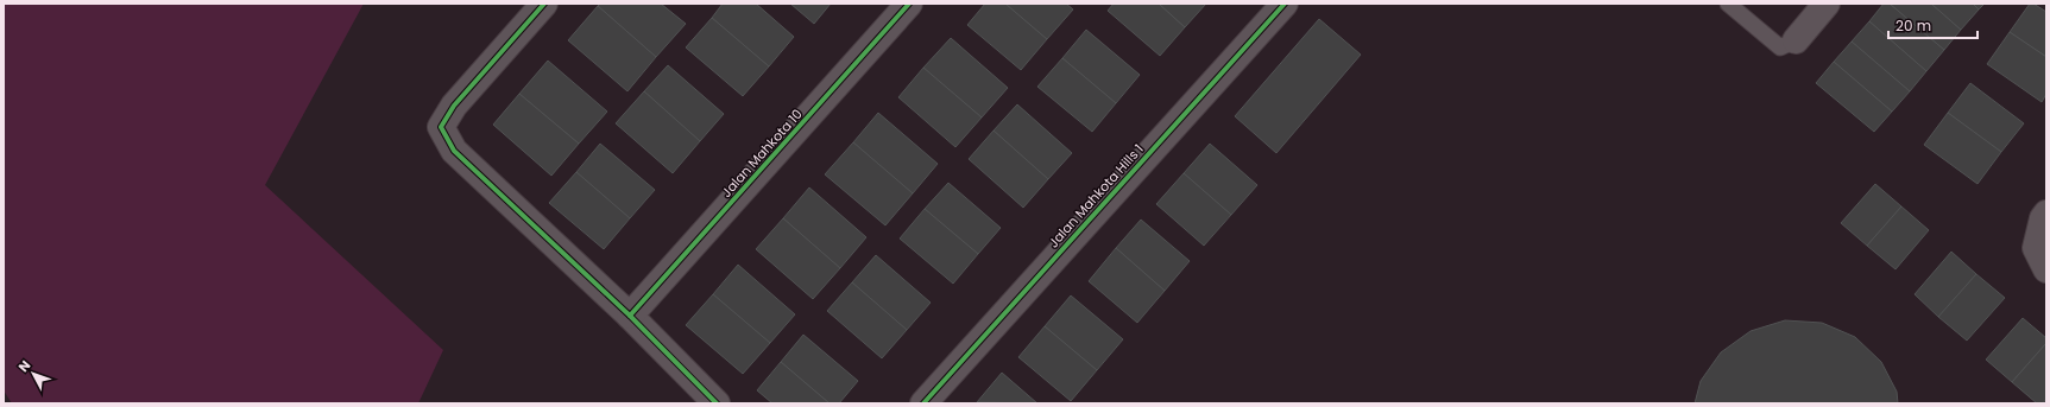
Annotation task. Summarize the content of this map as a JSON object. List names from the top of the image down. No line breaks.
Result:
{"streets":{"street":["Jalan Mahkota 10","Jalan Mahkota Hills 1"]},"scale_bar":"20 m","north":"top left"}
